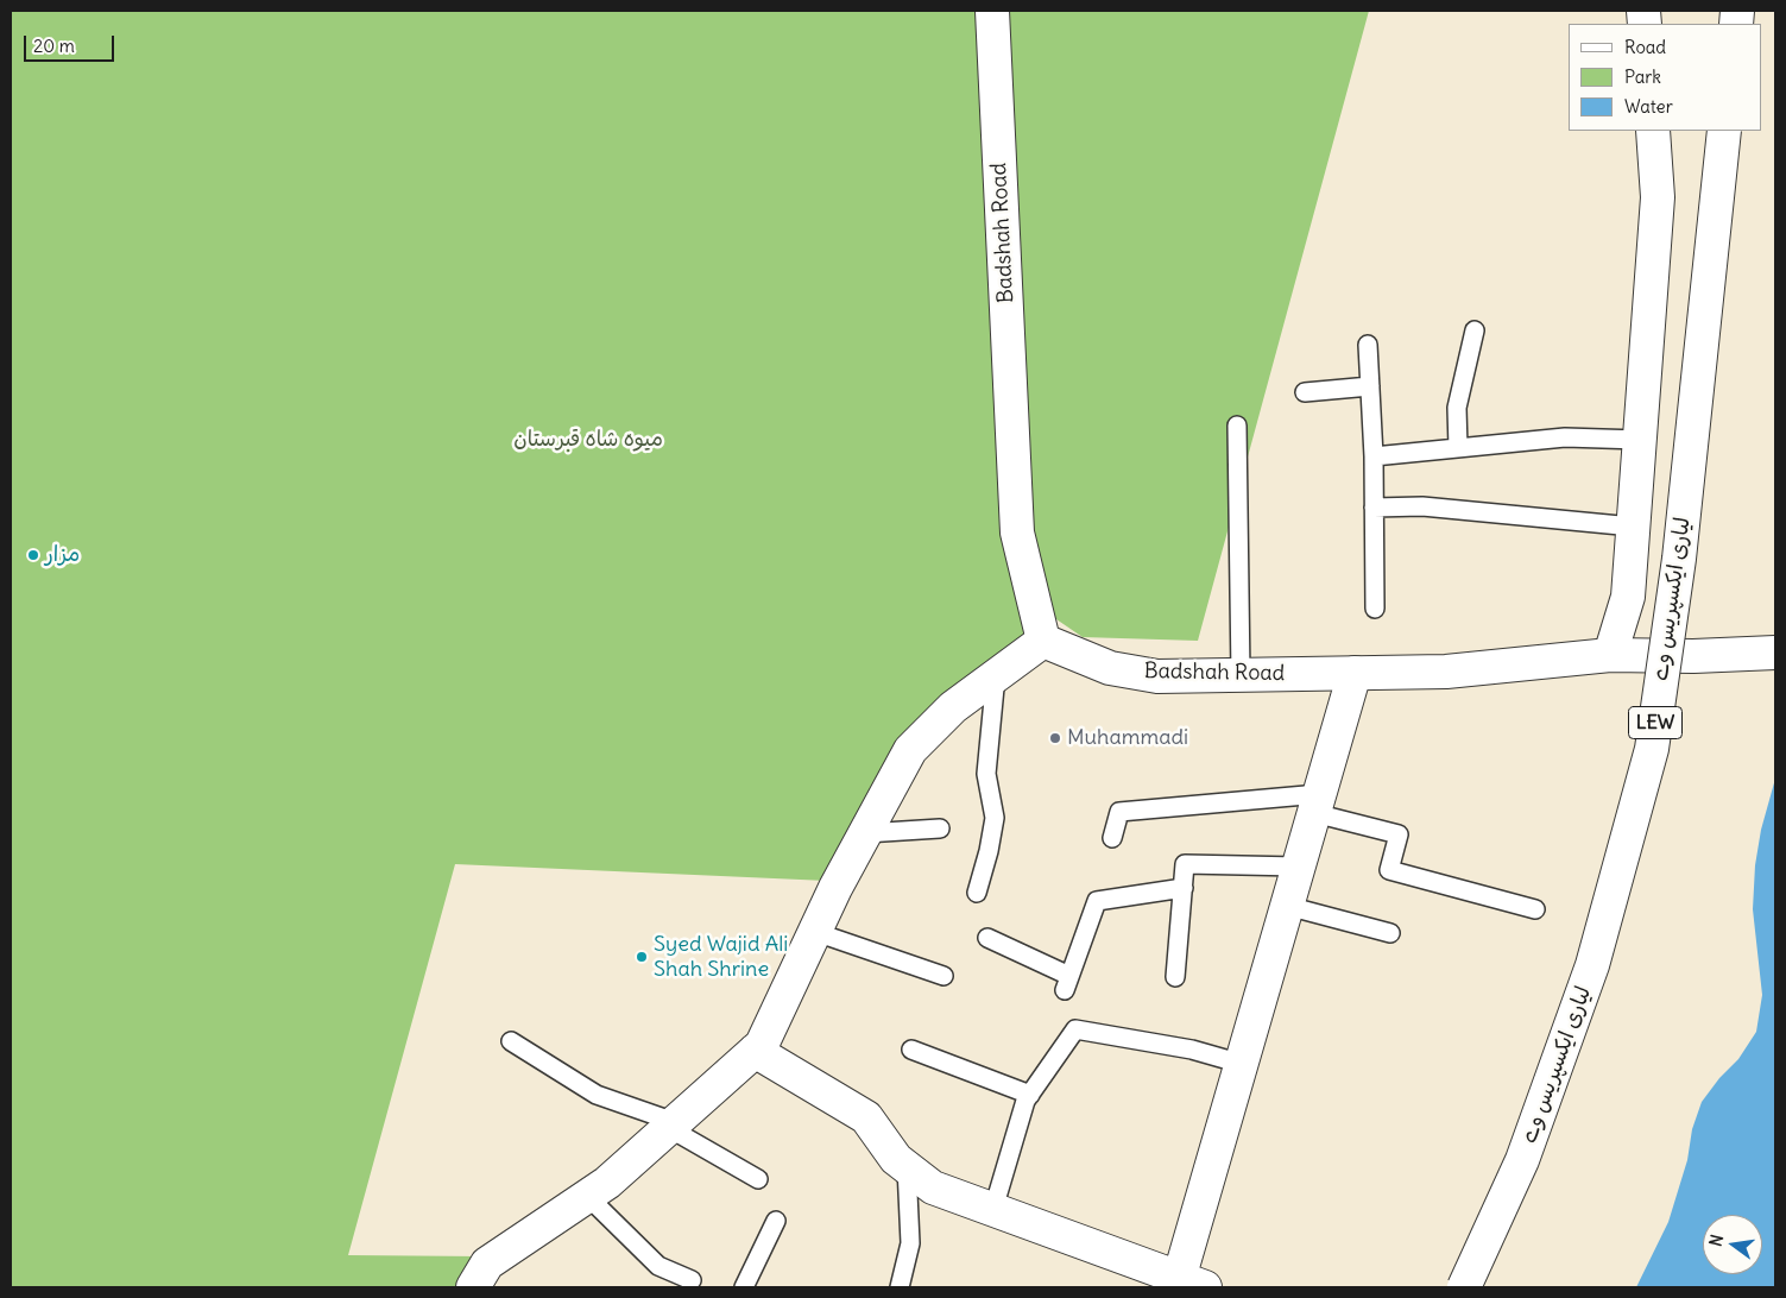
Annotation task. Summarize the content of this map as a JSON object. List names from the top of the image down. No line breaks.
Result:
{"streets":{"main road":["Badshah Road","لیاری ایکسپریس وے","LEW"]},"parks":["میوہ شاہ قبرستان"],"places":["مزار","Muhammadi","Syed Wajid Ali Shah Shrine"],"legend":["Road","Park","Water"],"scale_bar":"20 m","north":"left"}
